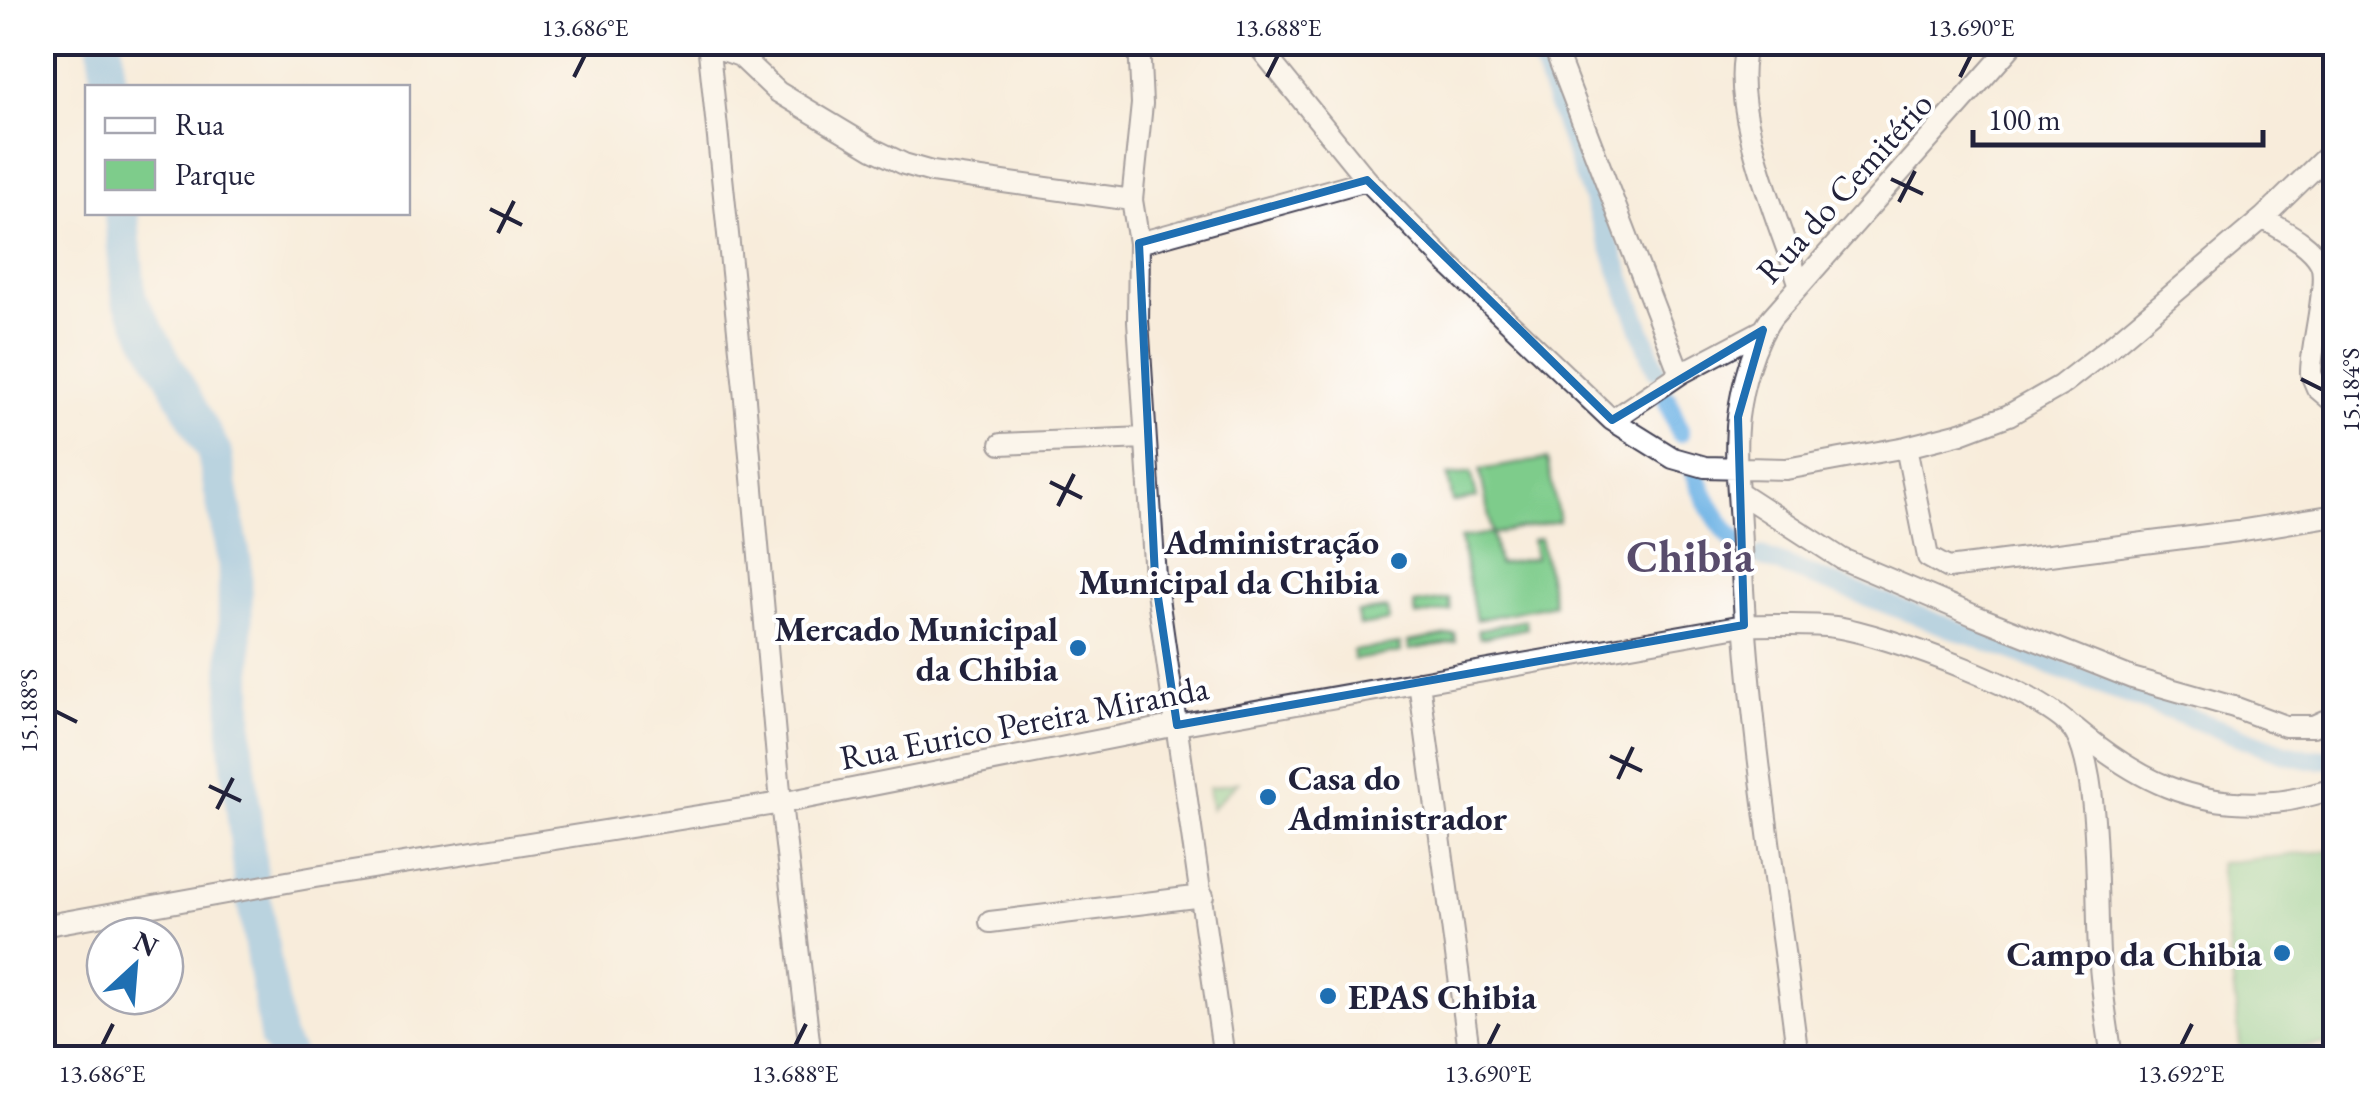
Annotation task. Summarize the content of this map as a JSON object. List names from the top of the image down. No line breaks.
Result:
{"streets":{"street":["Rua do Cemitério","Rua Eurico Pereira Miranda"]},"districts":["Chibia"],"places":["Administração Municipal da Chibia","Mercado Municipal da Chibia","Casa do Administrador","Campo da Chibia","EPAS Chibia"],"legend":["Rua","Parque"],"scale_bar":"100 m","north":"top right","coordinates":["13.686°E","13.688°E","13.690°E","15.184°S","15.188°S","13.692°E"]}
